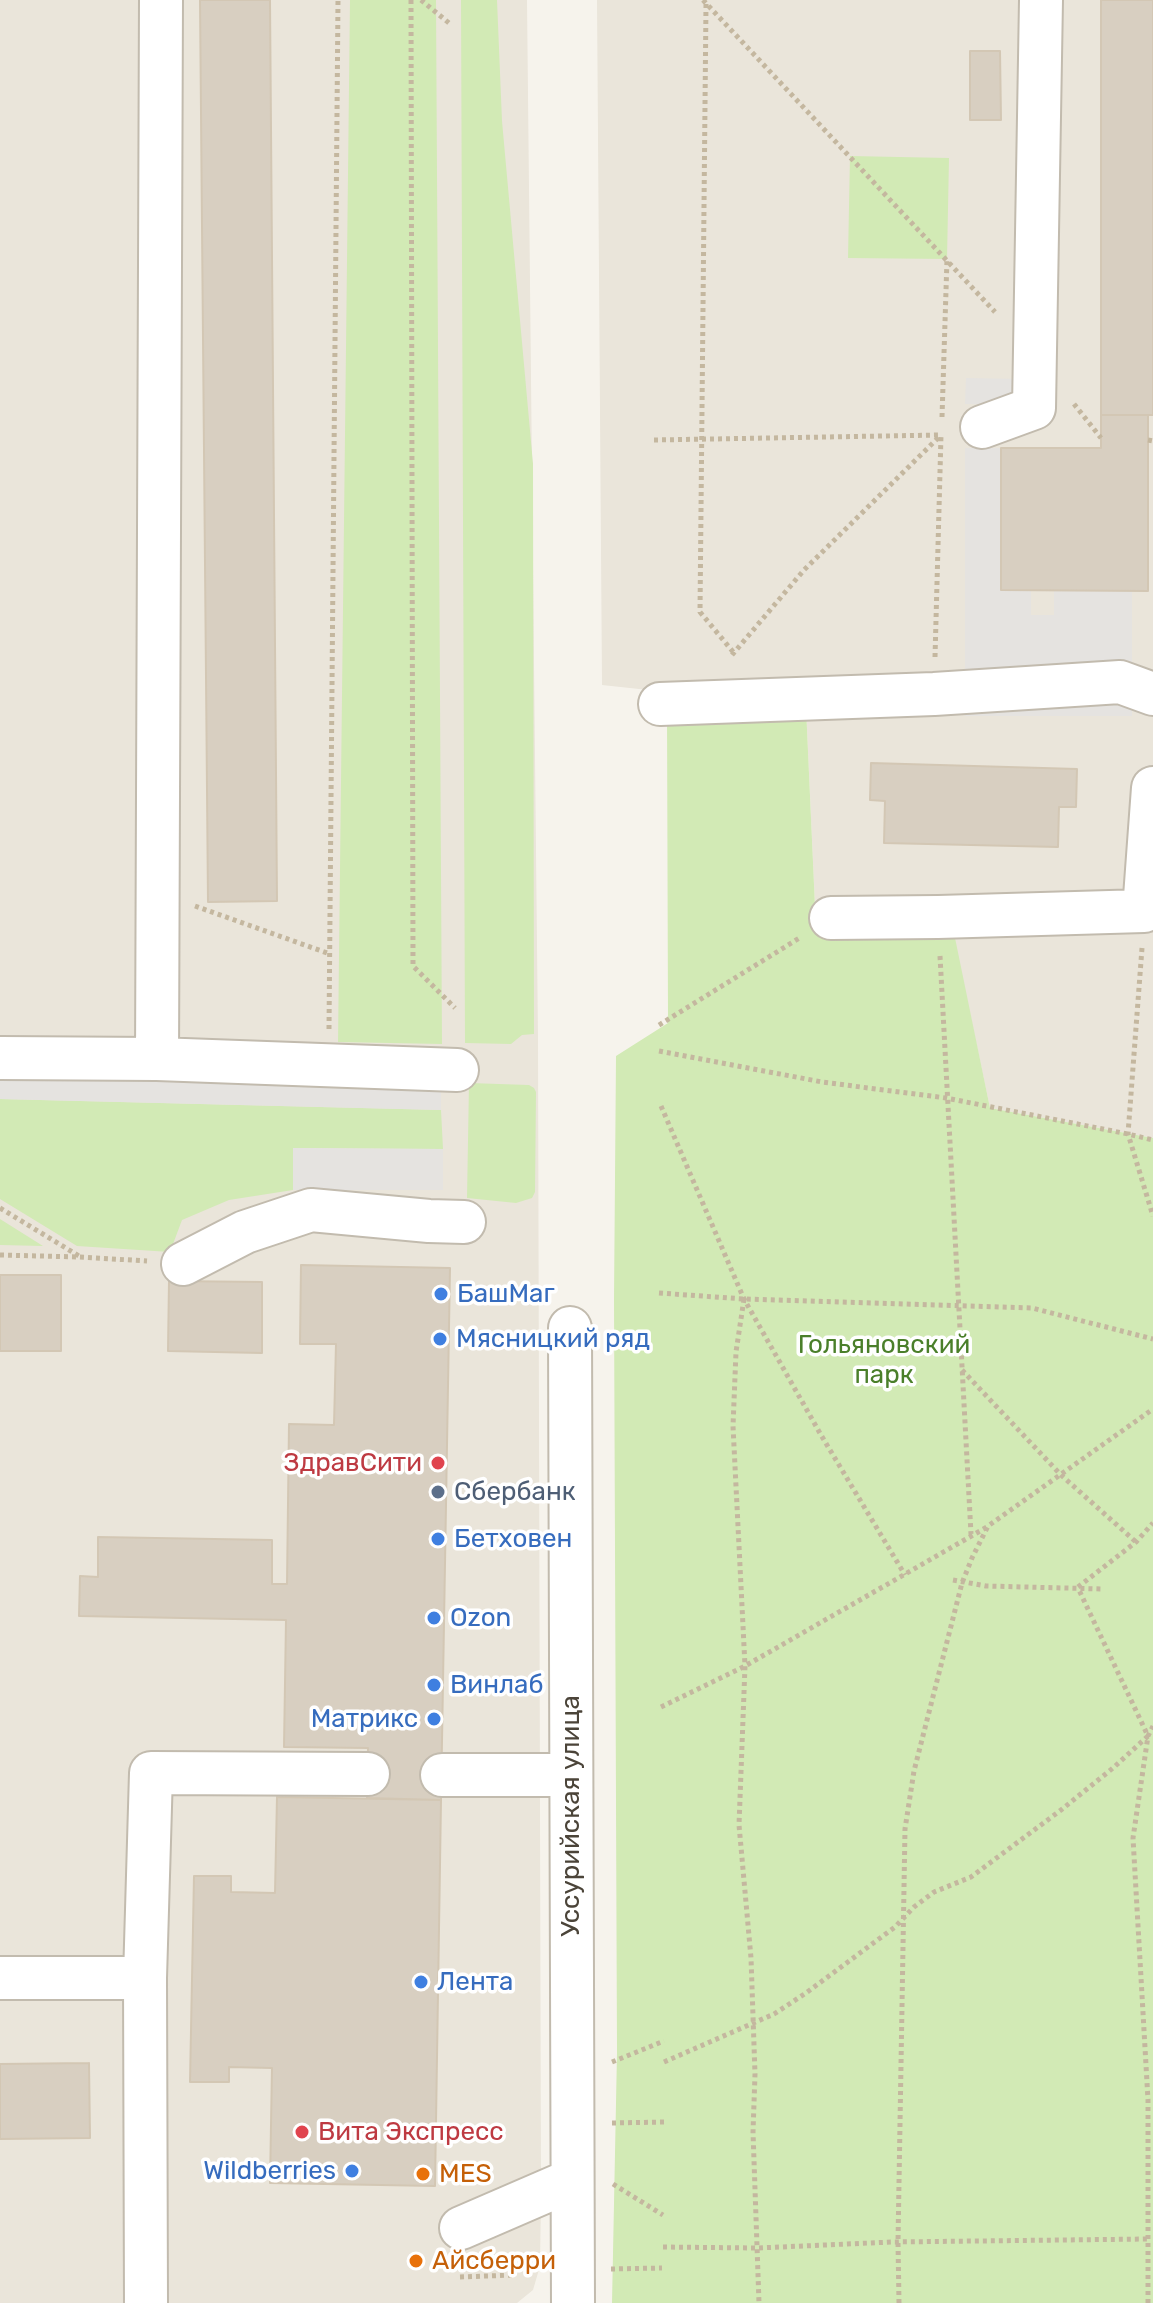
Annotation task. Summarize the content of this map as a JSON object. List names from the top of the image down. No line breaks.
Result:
{"streets":{"lane":["Уссурийская улица"]},"parks":["Гольяновcкий парк"],"places":["БашМаг","Мясницкий ряд","ЗдравСити","Сбербанк","Бетховен","Ozon","Винлаб","Матрикс","Лента","Вита Экспресс","Wildberries","MES","Айсберри"]}
